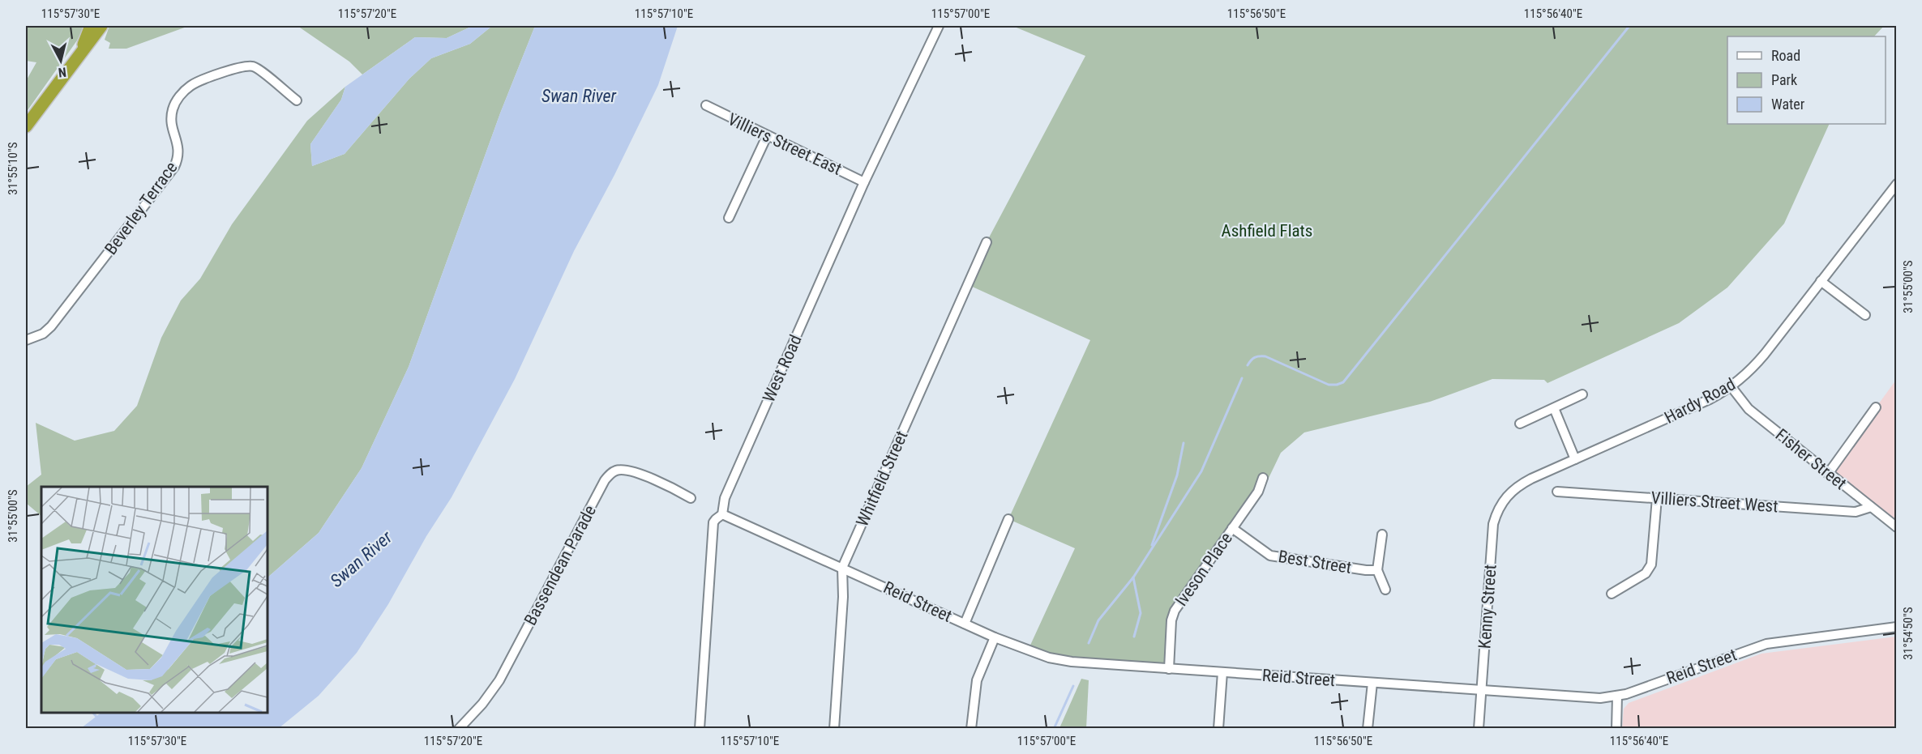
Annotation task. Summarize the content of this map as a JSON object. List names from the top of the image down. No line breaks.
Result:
{"streets":{"street":["Villiers Street East","Beverley Terrace","West Road","Hardy Road","Fisher Street","Whitfield Street","Villiers Street West","Best Street","Bassendean Parade","Iveson Place","Reid Street","Kenny Street"]},"crossings":[["Villiers Street East","West Road"],["West Road","Reid Street"],["Hardy Road","Fisher Street"],["Hardy Road","Kenny Street"],["Fisher Street","Villiers Street West"],["Whitfield Street","Reid Street"],["Best Street","Iveson Place"],["Iveson Place","Reid Street"],["Reid Street","Kenny Street"]],"water":["Swan River"],"parks":["Ashfield Flats"],"legend":["Road","Park","Water"],"north":"bottom","coordinates":["115°57'30\"E","115°57'20\"E","115°57'10\"E","115°57'00\"E","115°56'50\"E","115°56'40\"E","31°55'10\"S","31°55'00\"S","31°54'50\"S"]}
